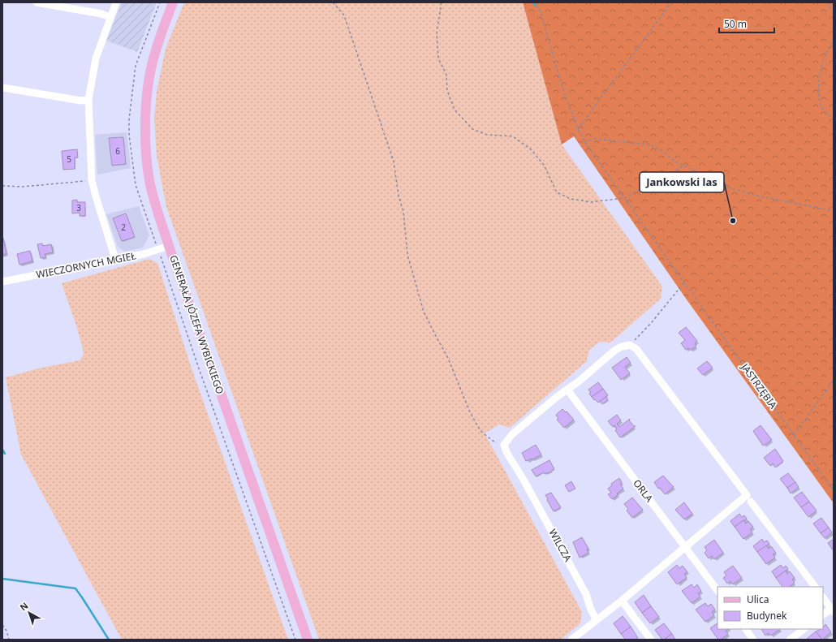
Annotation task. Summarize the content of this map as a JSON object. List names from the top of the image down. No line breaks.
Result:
{"streets":{"main road":["GENERAŁA JÓZEFA WYBICKIEGO"],"street":["WIECZORNYCH MGIEŁ","ORLA","WILCZA"],"path":["JASTRZĘBIA"]},"crossings":[["WIECZORNYCH MGIEŁ","GENERAŁA JÓZEFA WYBICKIEGO"]],"places":["Jankowski las"],"house_numbers":["6","5","3","2"],"legend":["Ulica","Budynek"],"scale_bar":"50 m","north":"top left"}
